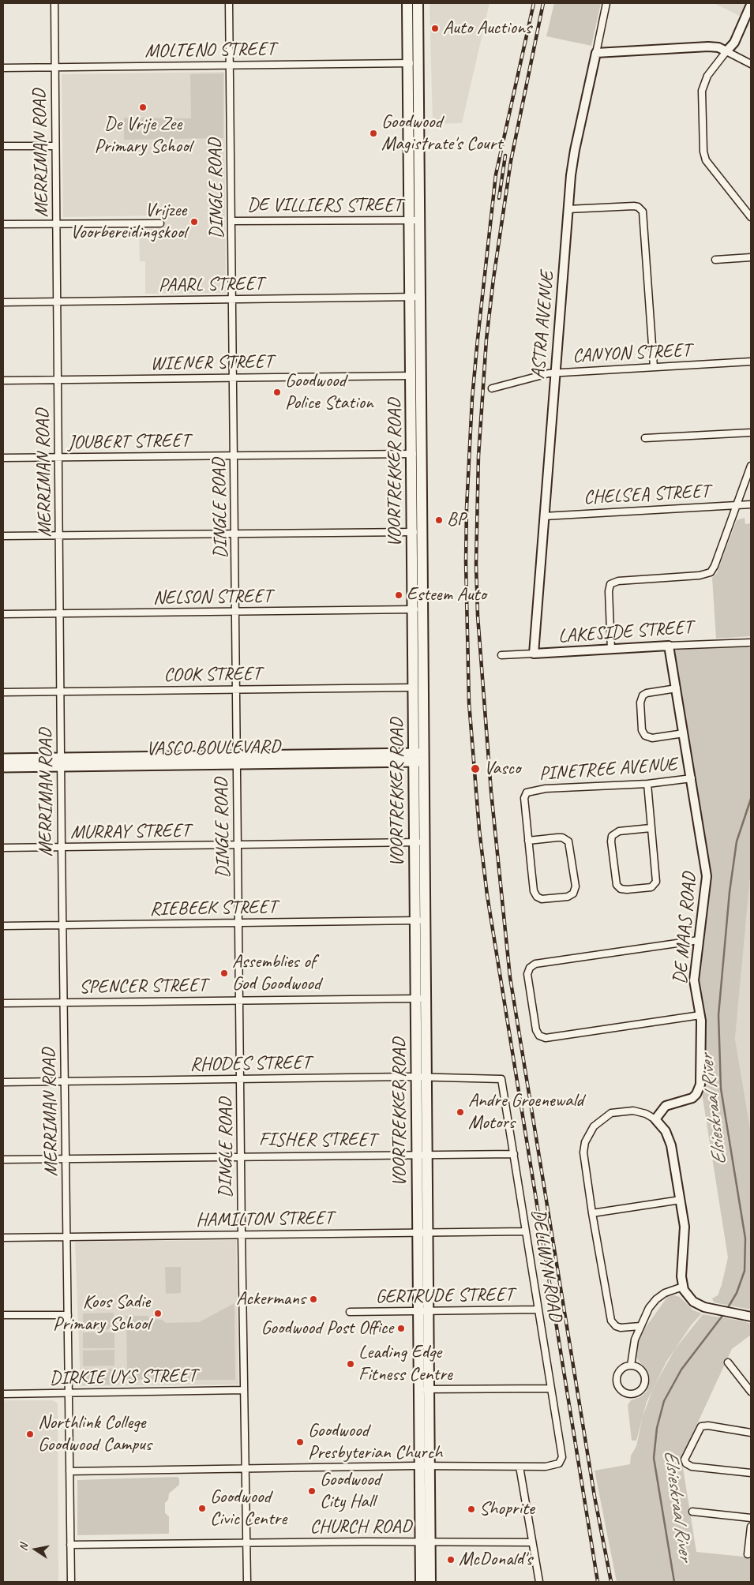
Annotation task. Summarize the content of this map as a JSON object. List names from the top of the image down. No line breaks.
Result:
{"streets":{"main road":["VOORTREKKER ROAD","VASCO BOULEVARD"],"street":["MOLTENO STREET","MERRIMAN ROAD","DINGLE ROAD","DE VILLIERS STREET","PAARL STREET","ASTRA AVENUE","CANYON STREET","WIENER STREET","JOUBERT STREET","CHELSEA STREET","NELSON STREET","LAKESIDE STREET","COOK STREET","PINETREE AVENUE","MURRAY STREET","RIEBEEK STREET","DE MAAS ROAD","SPENCER STREET","RHODES STREET","FISHER STREET","HAMILTON STREET","DELLWYN ROAD","GERTRUDE STREET","DIRKIE UYS STREET","CHURCH ROAD"]},"crossings":[["MOLTENO STREET","MERRIMAN ROAD"],["MOLTENO STREET","DINGLE ROAD"],["MOLTENO STREET","VOORTREKKER ROAD"],["MERRIMAN ROAD","PAARL STREET"],["MERRIMAN ROAD","WIENER STREET"],["MERRIMAN ROAD","JOUBERT STREET"],["MERRIMAN ROAD","NELSON STREET"],["MERRIMAN ROAD","COOK STREET"],["MERRIMAN ROAD","VASCO BOULEVARD"],["MERRIMAN ROAD","MURRAY STREET"],["MERRIMAN ROAD","RIEBEEK STREET"],["MERRIMAN ROAD","SPENCER STREET"],["MERRIMAN ROAD","RHODES STREET"],["MERRIMAN ROAD","FISHER STREET"],["MERRIMAN ROAD","HAMILTON STREET"],["MERRIMAN ROAD","DIRKIE UYS STREET"],["MERRIMAN ROAD","CHURCH ROAD"],["DINGLE ROAD","DE VILLIERS STREET"],["DINGLE ROAD","PAARL STREET"],["DINGLE ROAD","WIENER STREET"],["DINGLE ROAD","JOUBERT STREET"],["DINGLE ROAD","NELSON STREET"],["DINGLE ROAD","COOK STREET"],["DINGLE ROAD","VASCO BOULEVARD"],["DINGLE ROAD","MURRAY STREET"],["DINGLE ROAD","RIEBEEK STREET"],["DINGLE ROAD","SPENCER STREET"],["DINGLE ROAD","RHODES STREET"],["DINGLE ROAD","FISHER STREET"],["DINGLE ROAD","HAMILTON STREET"],["DINGLE ROAD","DIRKIE UYS STREET"],["DINGLE ROAD","CHURCH ROAD"],["DE VILLIERS STREET","VOORTREKKER ROAD"],["PAARL STREET","VOORTREKKER ROAD"],["ASTRA AVENUE","CANYON STREET"],["ASTRA AVENUE","CHELSEA STREET"],["ASTRA AVENUE","LAKESIDE STREET"],["WIENER STREET","VOORTREKKER ROAD"],["JOUBERT STREET","VOORTREKKER ROAD"],["VOORTREKKER ROAD","NELSON STREET"],["VOORTREKKER ROAD","COOK STREET"],["VOORTREKKER ROAD","VASCO BOULEVARD"],["VOORTREKKER ROAD","MURRAY STREET"],["VOORTREKKER ROAD","RIEBEEK STREET"],["VOORTREKKER ROAD","SPENCER STREET"],["VOORTREKKER ROAD","RHODES STREET"],["VOORTREKKER ROAD","FISHER STREET"],["VOORTREKKER ROAD","HAMILTON STREET"],["VOORTREKKER ROAD","GERTRUDE STREET"],["VOORTREKKER ROAD","CHURCH ROAD"],["LAKESIDE STREET","DE MAAS ROAD"],["PINETREE AVENUE","DE MAAS ROAD"],["RHODES STREET","DELLWYN ROAD"],["FISHER STREET","DELLWYN ROAD"],["HAMILTON STREET","DELLWYN ROAD"],["DELLWYN ROAD","GERTRUDE STREET"]],"water":["Elsieskraal River"],"places":["Auto Auctions","De Vrije Zee Primary School","Goodwood Magistrate's Court","Vrijzee Voorbereidingskool","Goodwood Police Station","BP","Esteem Auto","Vasco","Assemblies of God Goodwood","Andre Groenewald Motors","Ackermans","Koos Sadie Primary School","Goodwood Post Office","Leading Edge Fitness Centre","Northlink College Goodwood Campus","Goodwood Presbyterian Church","Goodwood City Hall","Goodwood Civic Centre","Shoprite","McDonald's"],"north":"left"}
